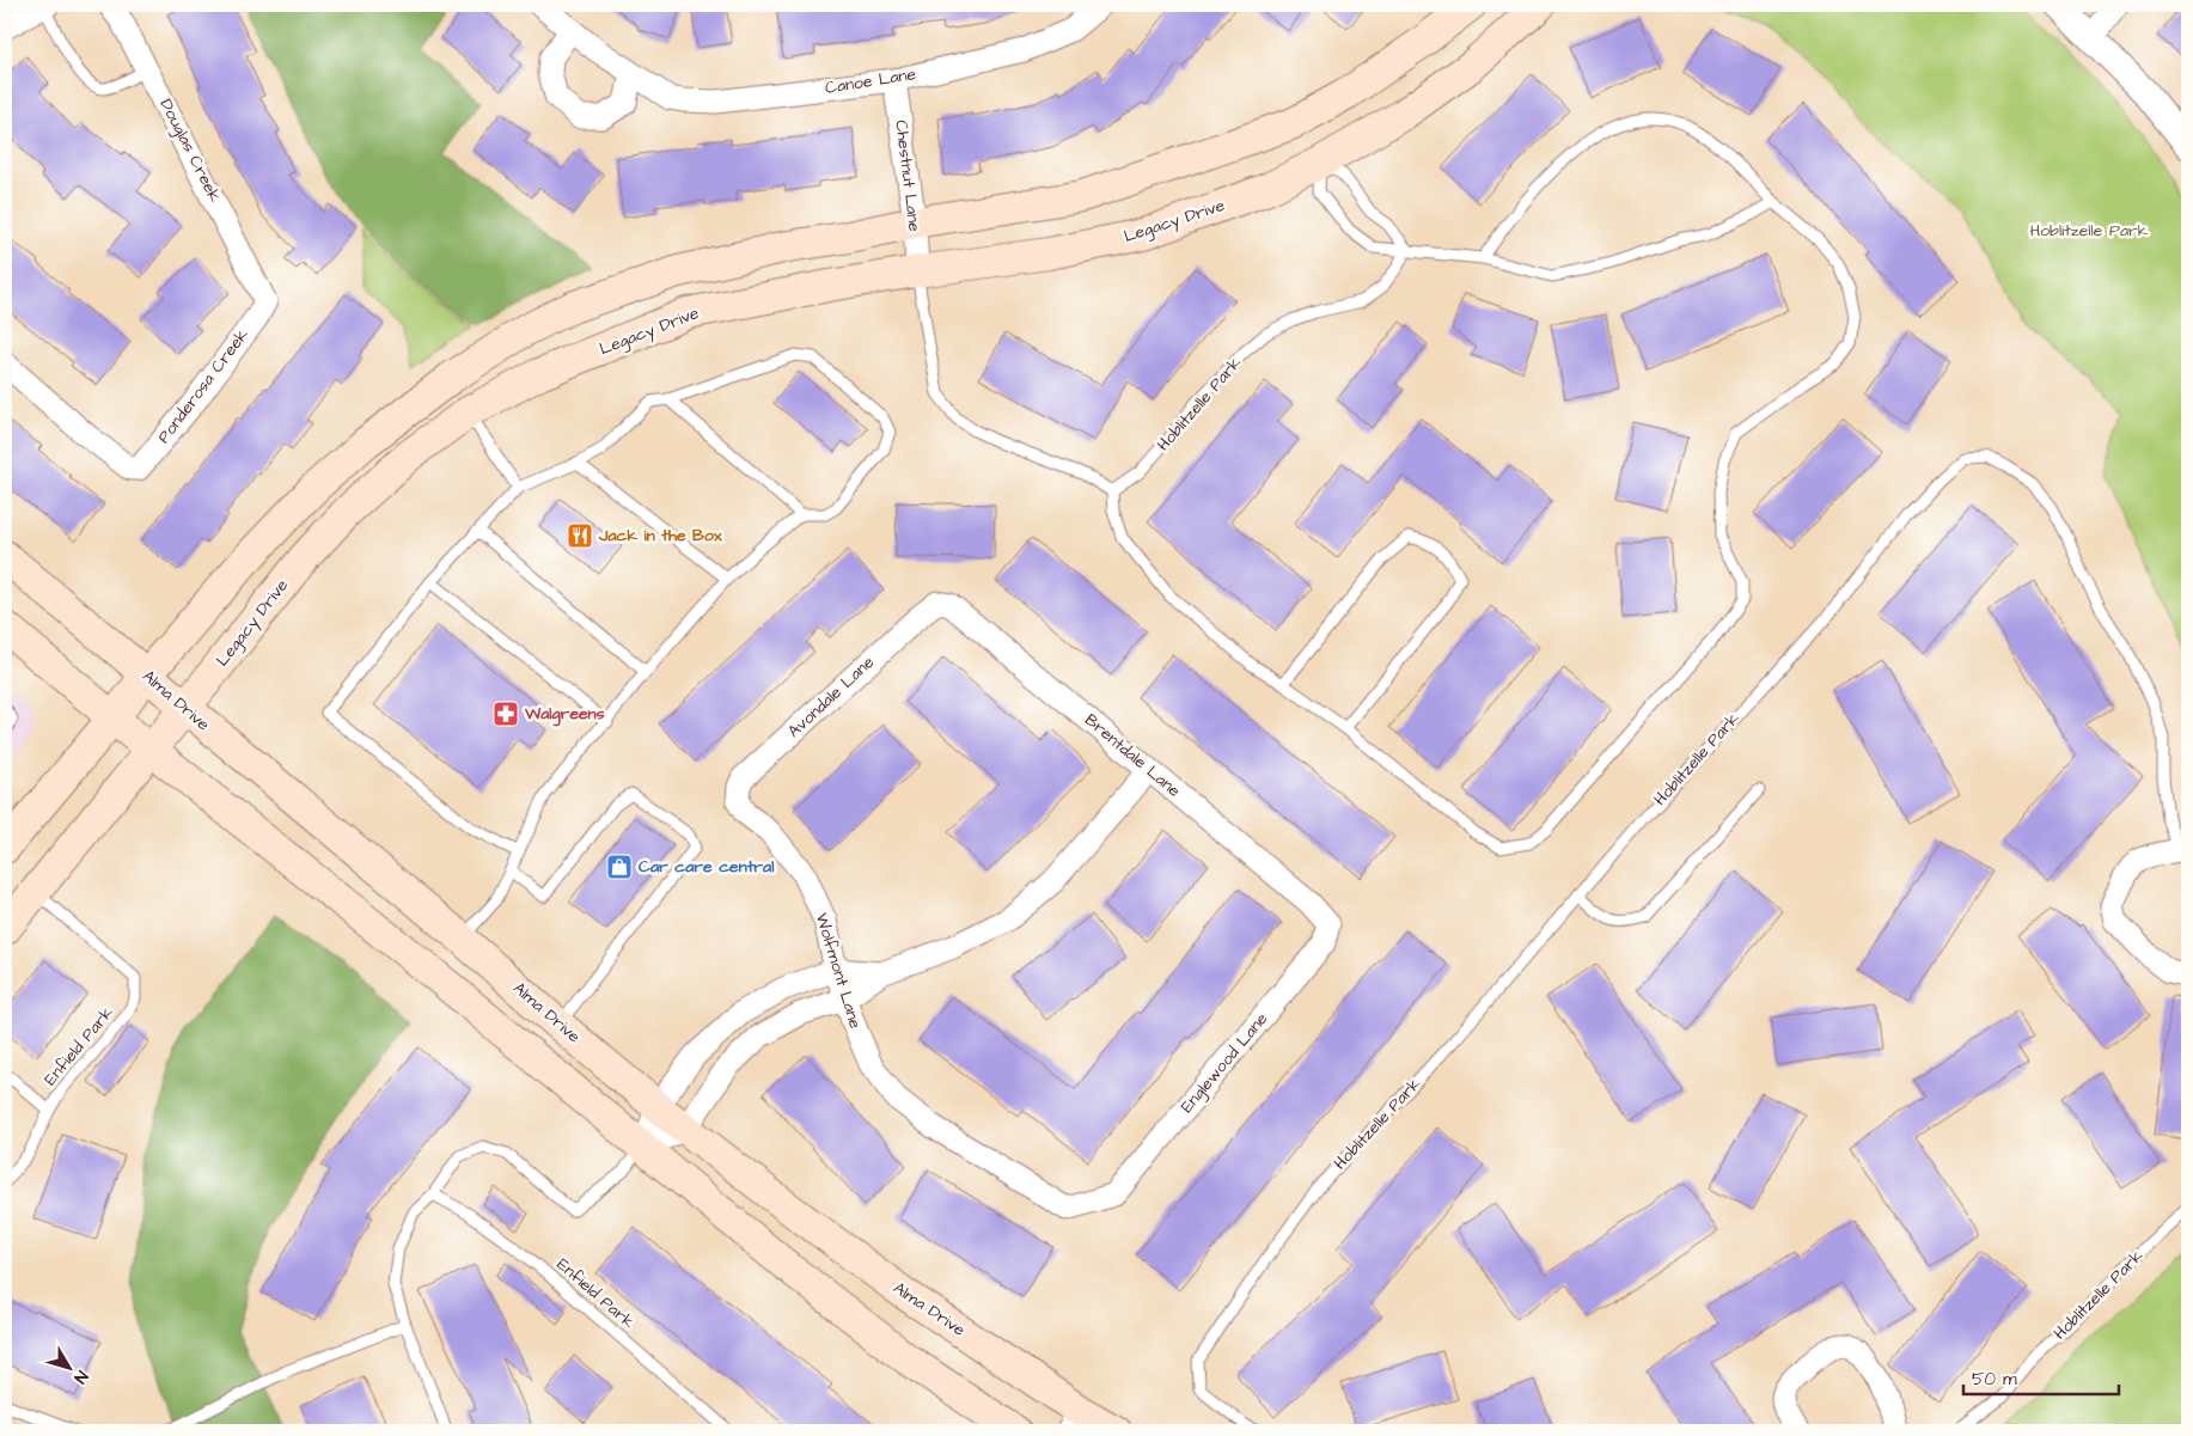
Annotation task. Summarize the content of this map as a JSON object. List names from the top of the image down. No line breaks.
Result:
{"streets":{"main road":["Legacy Drive","Alma Drive"],"street":["Canoe Lane","Douglas Creek","Chestnut Lane","Ponderosa Creek","Hoblitzelle Park","Avondale Lane","Brentdale Lane","Wolfmont Lane","Englewood Lane"],"lane":["Enfield Park"]},"crossings":[["Canoe Lane","Chestnut Lane"],["Douglas Creek","Ponderosa Creek"],["Chestnut Lane","Legacy Drive"],["Legacy Drive","Alma Drive"],["Legacy Drive","Enfield Park"],["Avondale Lane","Brentdale Lane"],["Avondale Lane","Wolfmont Lane"],["Brentdale Lane","Englewood Lane"],["Wolfmont Lane","Englewood Lane"]],"parks":["Hoblitzelle Park"],"places":{"restaurant":["Jack in the Box"],"pharmacy":["Walgreens"],"shop":["Car care central"]},"scale_bar":"50 m","north":"bottom right"}
